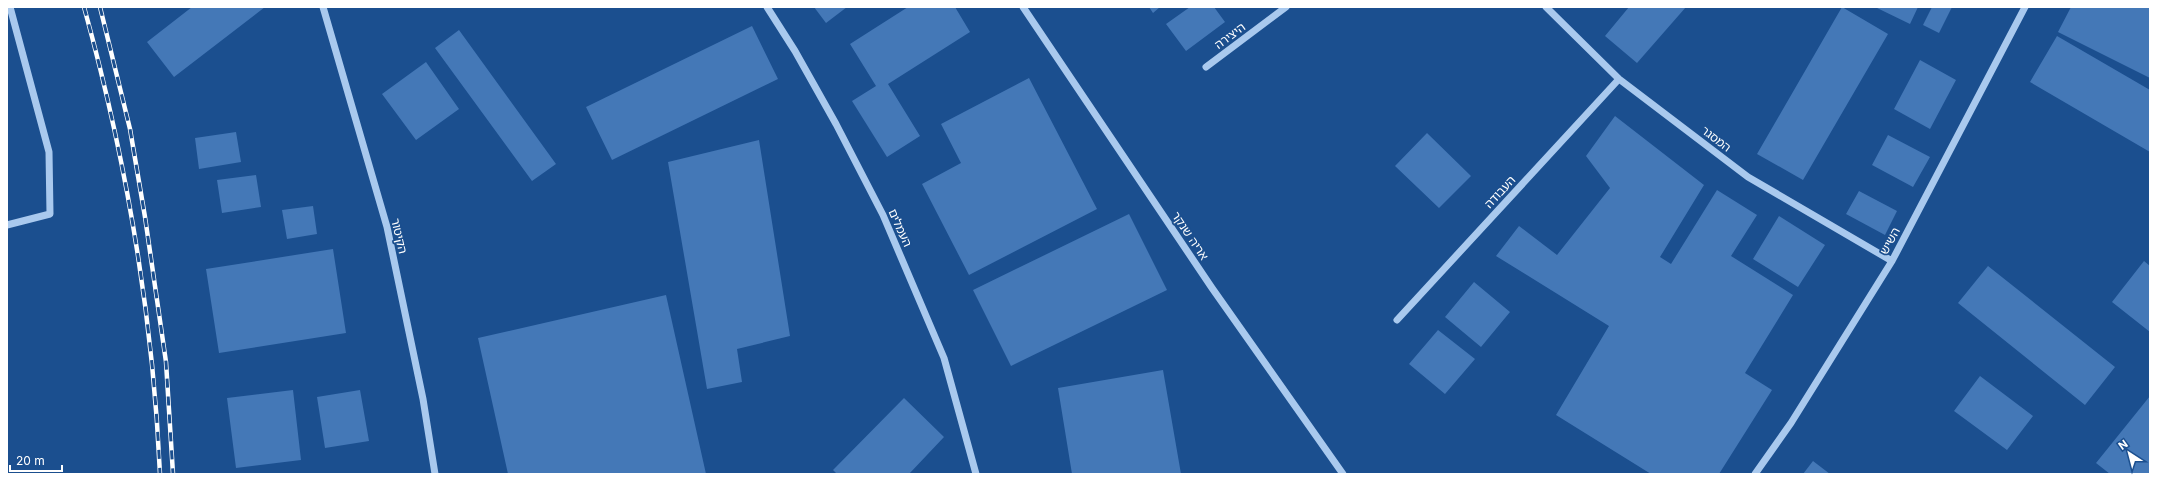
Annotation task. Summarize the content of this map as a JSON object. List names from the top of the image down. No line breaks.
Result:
{"streets":{"street":["היצירה","המסגר","העבודה","העמלים","הקיטור","אריה שנקר","השיש"]},"crossings":[["המסגר","העבודה"],["המסגר","השיש"]],"scale_bar":"20 m","north":"top left"}
